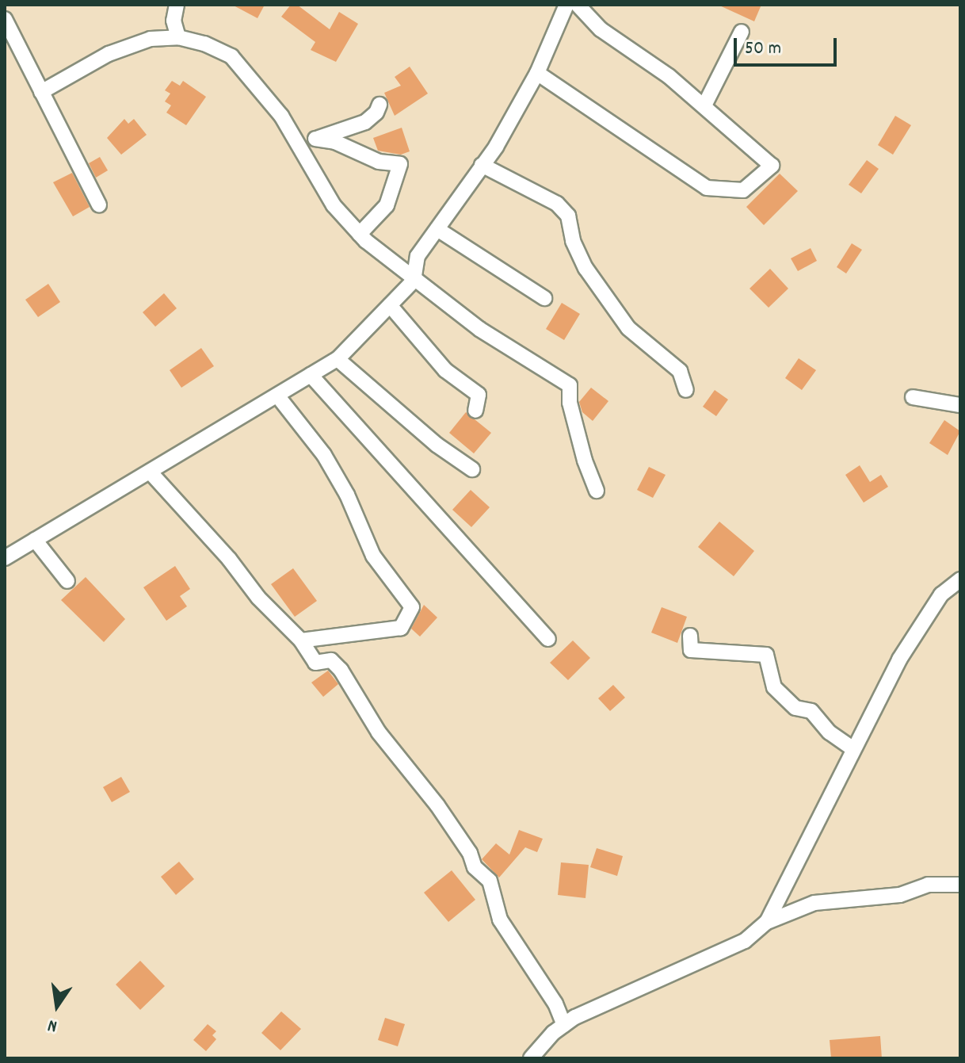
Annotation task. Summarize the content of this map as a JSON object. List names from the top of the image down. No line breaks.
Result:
{"scale_bar":"50 m","north":"bottom"}
